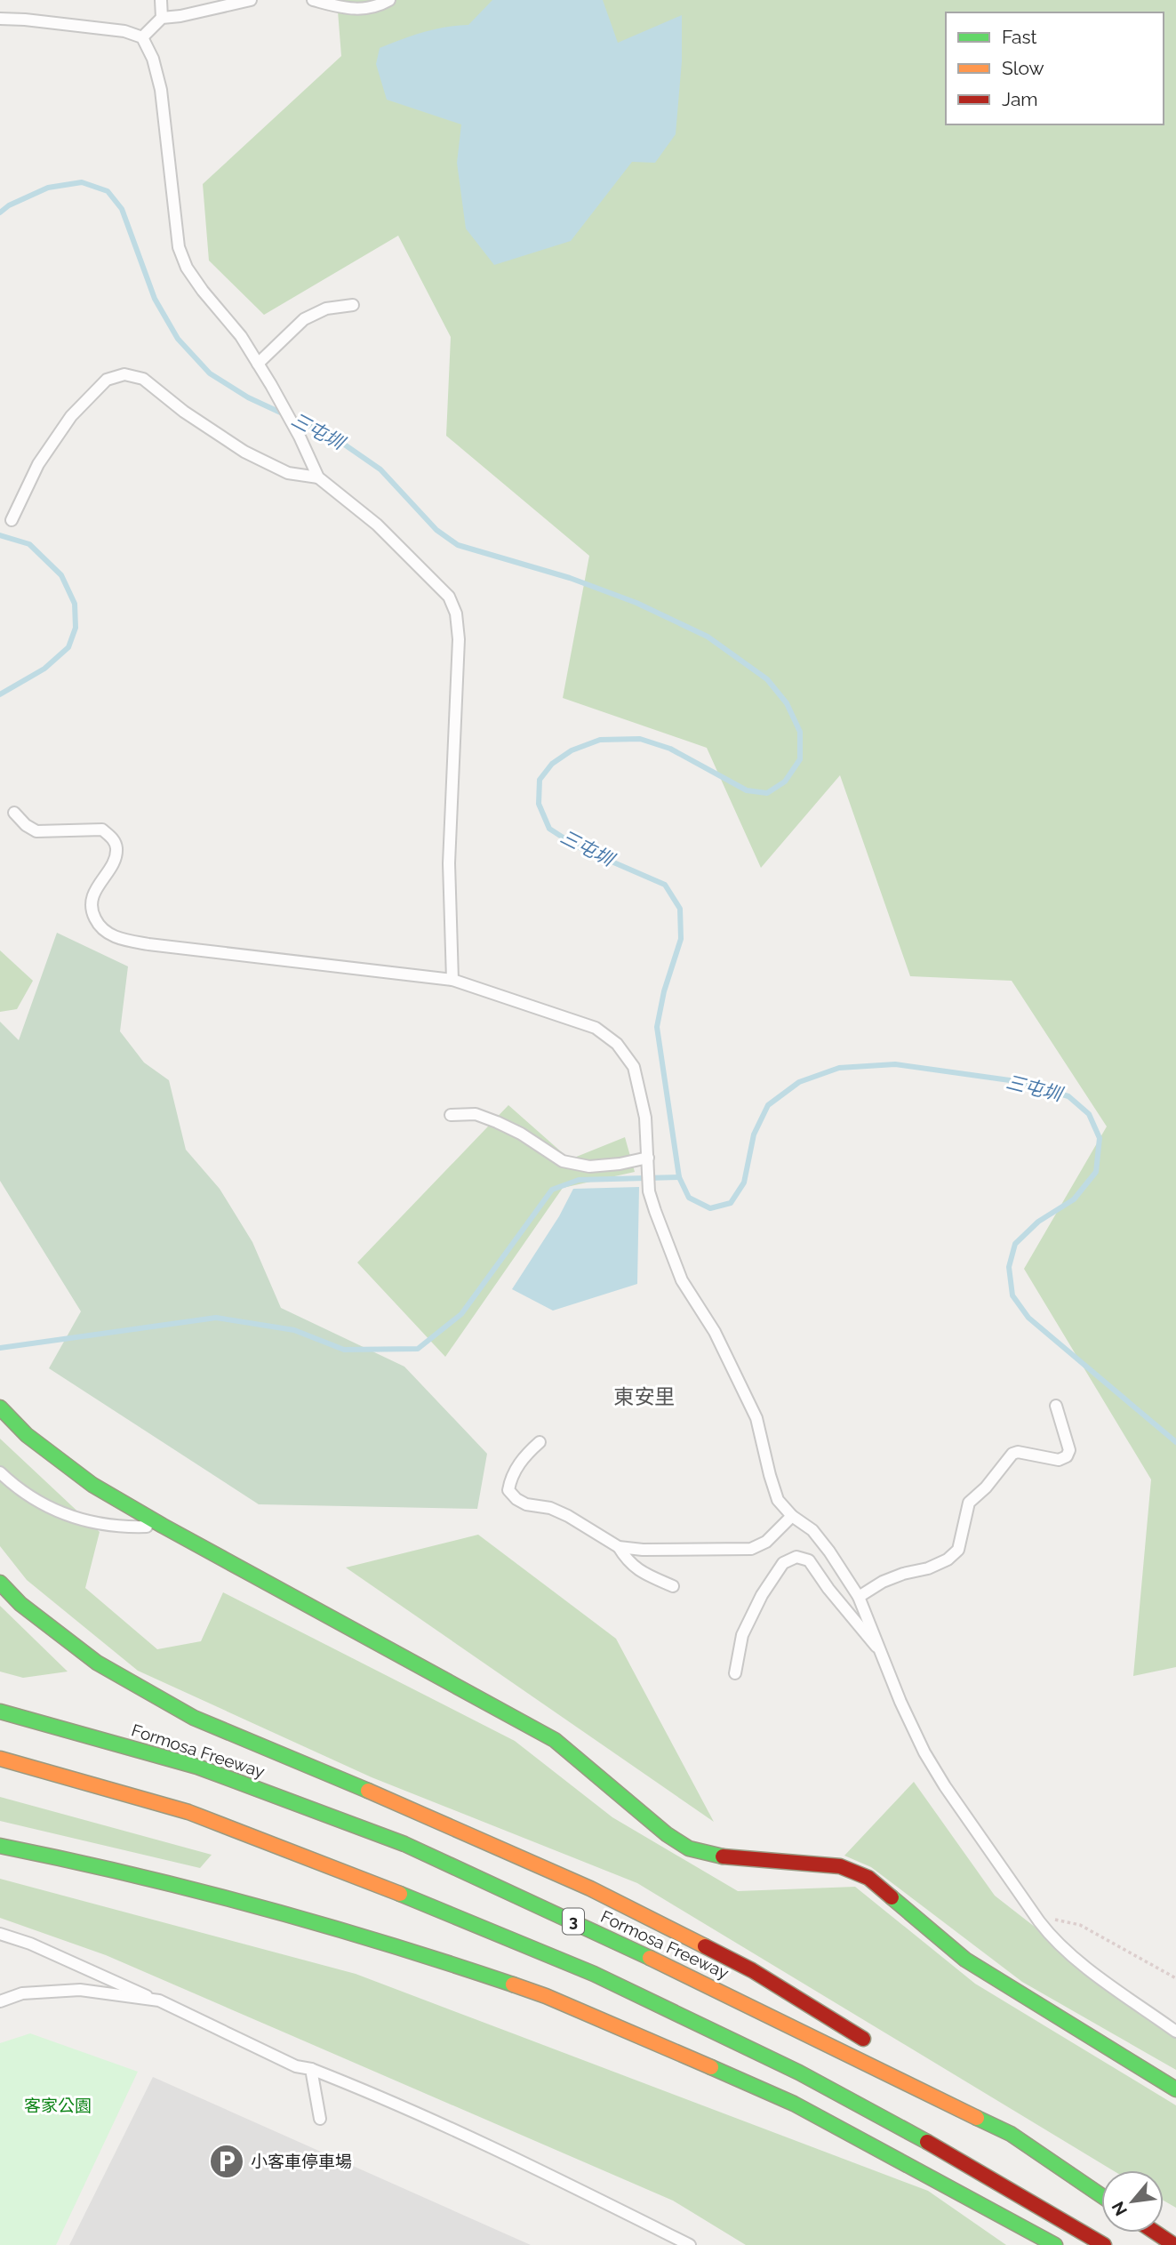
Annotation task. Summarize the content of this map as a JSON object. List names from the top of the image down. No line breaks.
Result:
{"streets":{"main road":["Formosa Freeway","3"]},"districts":["東安里"],"water":["三屯圳"],"parks":["客家公園"],"places":{"parking":["小客車停車場"]},"legend":["Fast","Slow","Jam"],"north":"bottom left"}
